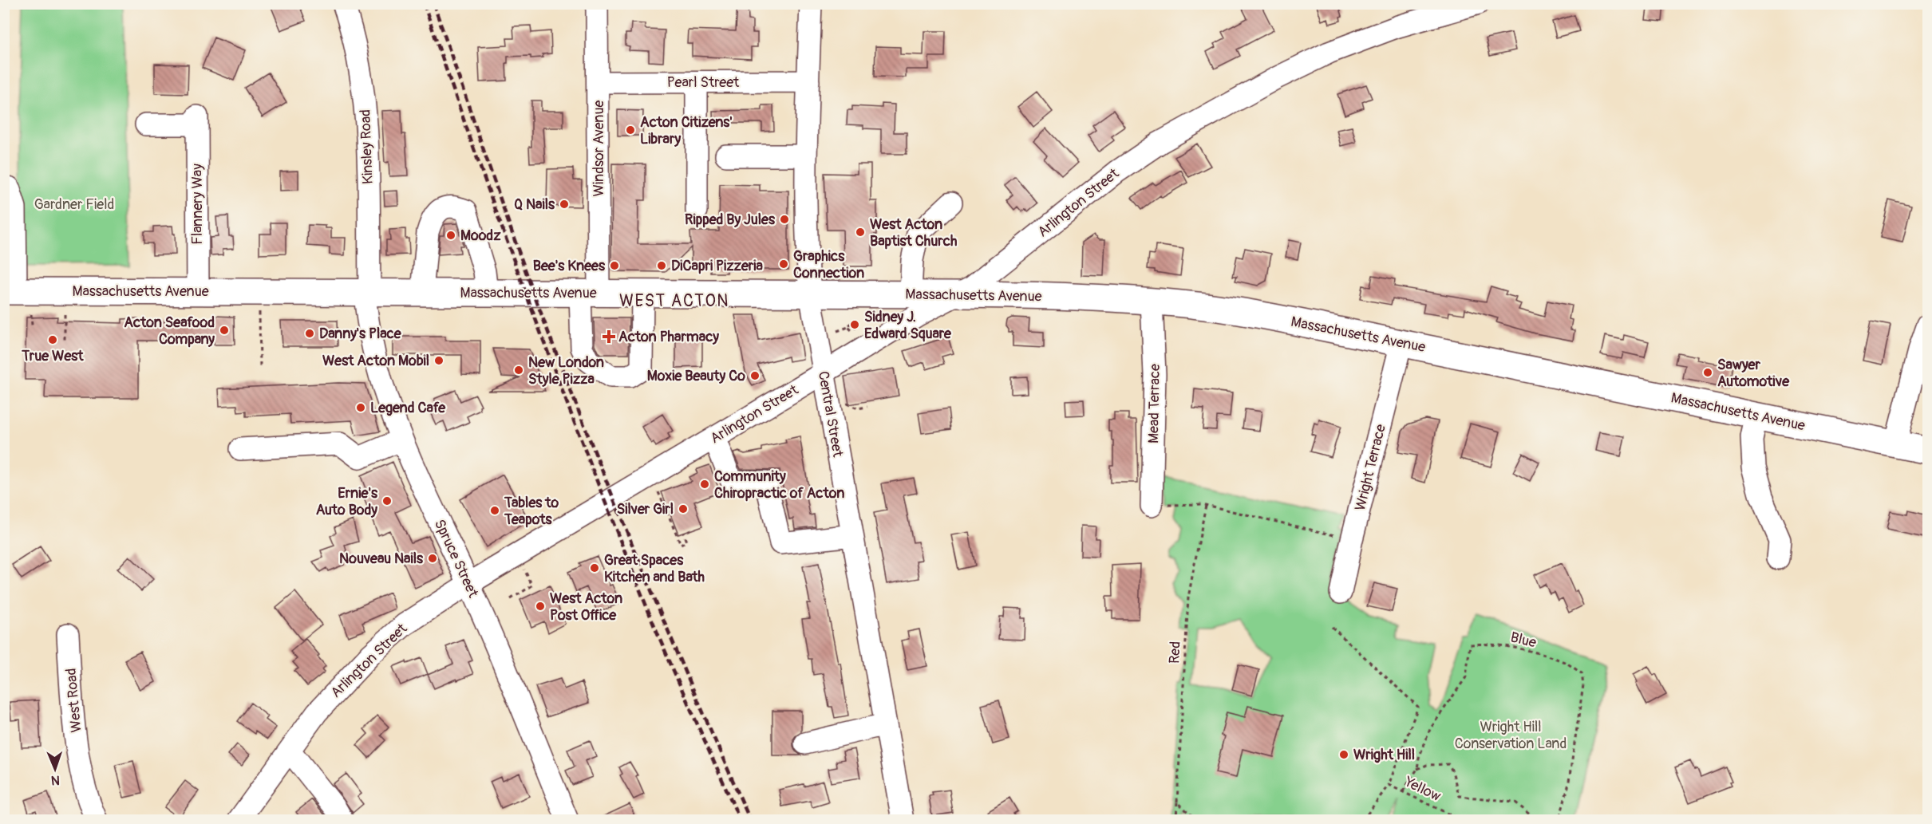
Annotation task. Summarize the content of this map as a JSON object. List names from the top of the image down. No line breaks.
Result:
{"streets":{"main road":["Massachusetts Avenue"],"street":["Pearl Street","Kinsley Road","Windsor Avenue","Arlington Street","Flannery Way","Mead Terrace","Central Street","Wright Terrace","Spruce Street","West Road"],"path":["Blue","Red","Yellow"]},"crossings":[["Pearl Street","Windsor Avenue"],["Pearl Street","Central Street"],["Kinsley Road","Massachusetts Avenue"],["Kinsley Road","Spruce Street"],["Windsor Avenue","Massachusetts Avenue"],["Arlington Street","Massachusetts Avenue"],["Arlington Street","Central Street"],["Arlington Street","Spruce Street"],["Flannery Way","Massachusetts Avenue"],["Massachusetts Avenue","Mead Terrace"],["Massachusetts Avenue","Central Street"],["Massachusetts Avenue","Wright Terrace"],["Massachusetts Avenue","Spruce Street"],["Blue","Yellow"]],"districts":["WEST ACTON"],"parks":["Gardner Field","Wright Hill Conservation Land"],"places":{"other":["Acton Citizens' Library","Q Nails","Ripped By Jules","West Acton Baptist Church","Moodz","Graphics Connection","Bee's Knees","DiCapri Pizzeria","Sidney J. Edward Square","Acton Seafood Company","Danny's Place","True West","West Acton Mobil","New London Style Pizza","Sawyer Automotive","Moxie Beauty Co","Legend Cafe","Community Chiropractic of Acton","Ernie's Auto Body","Silver Girl","Tables to Teapots","Nouveau Nails","Great Spaces Kitchen and Bath","West Acton Post Office","Wright Hill"],"health":["Acton Pharmacy"]},"north":"bottom"}
